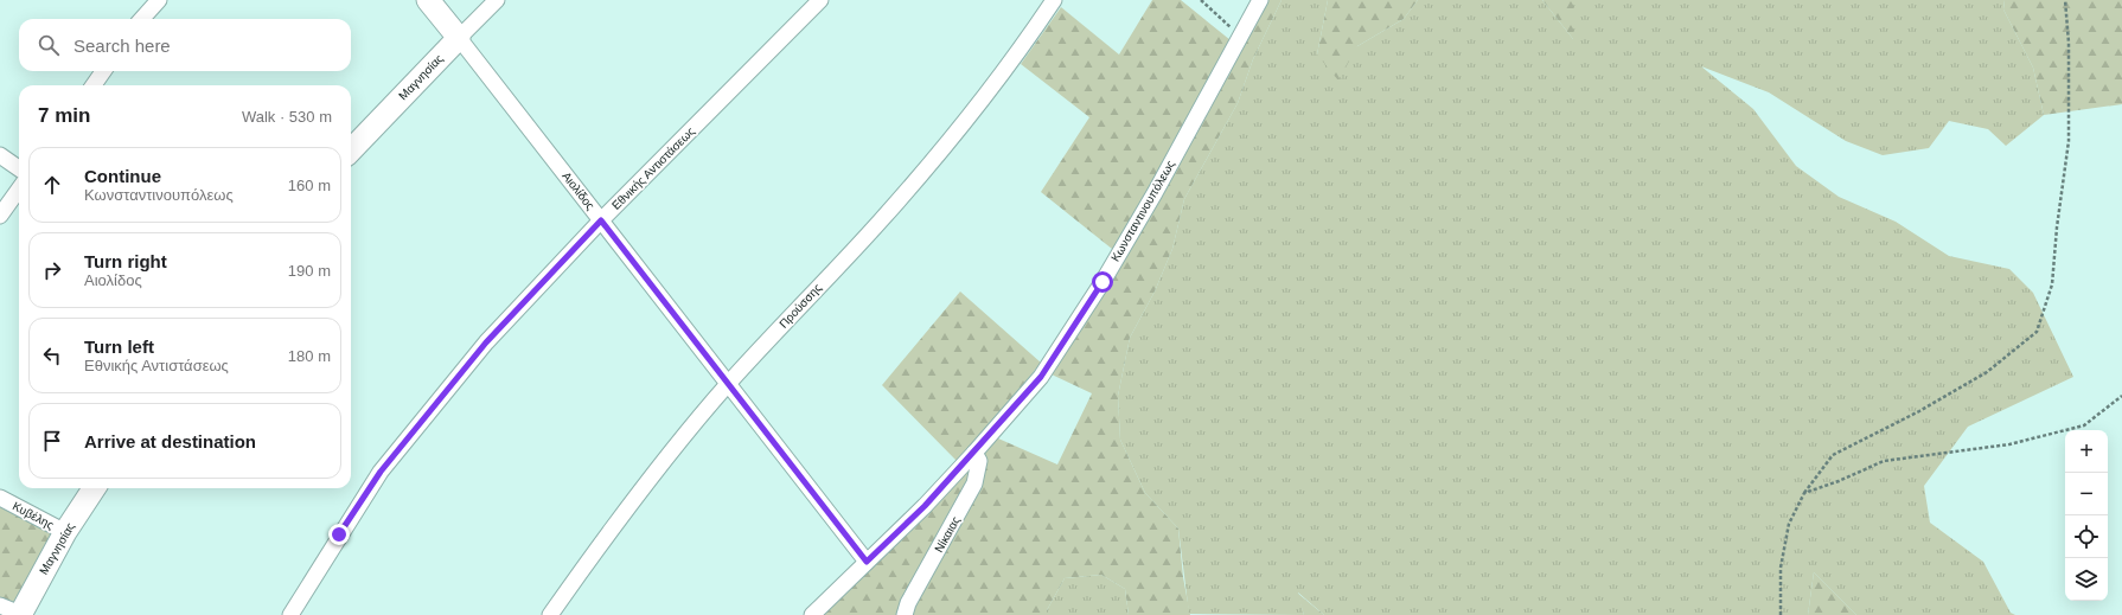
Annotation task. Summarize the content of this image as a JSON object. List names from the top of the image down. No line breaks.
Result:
{"streets":{"street":["Μαγνησίας","Εθνικής Αντιστάσεως","Αιολίδος","Κωνσταντινουπόλεως","Προύσσης","Κυβέλης","Νίκαιας"]},"crossings":[["Μαγνησίας","Αιολίδος"],["Μαγνησίας","Κυβέλης"],["Εθνικής Αντιστάσεως","Αιολίδος"],["Αιολίδος","Κωνσταντινουπόλεως"],["Αιολίδος","Προύσσης"],["Κωνσταντινουπόλεως","Νίκαιας"]],"page":{"search":"Search here","heading":["7 min","Walk · 530 m"],"list":[["Continue","Κωνσταντινουπόλεως","160 m"],["Turn right","Αιολίδος","190 m"],["Turn left","Εθνικής Αντιστάσεως","180 m"],"Arrive at destination"],"map_buttons":["+","−"]}}
